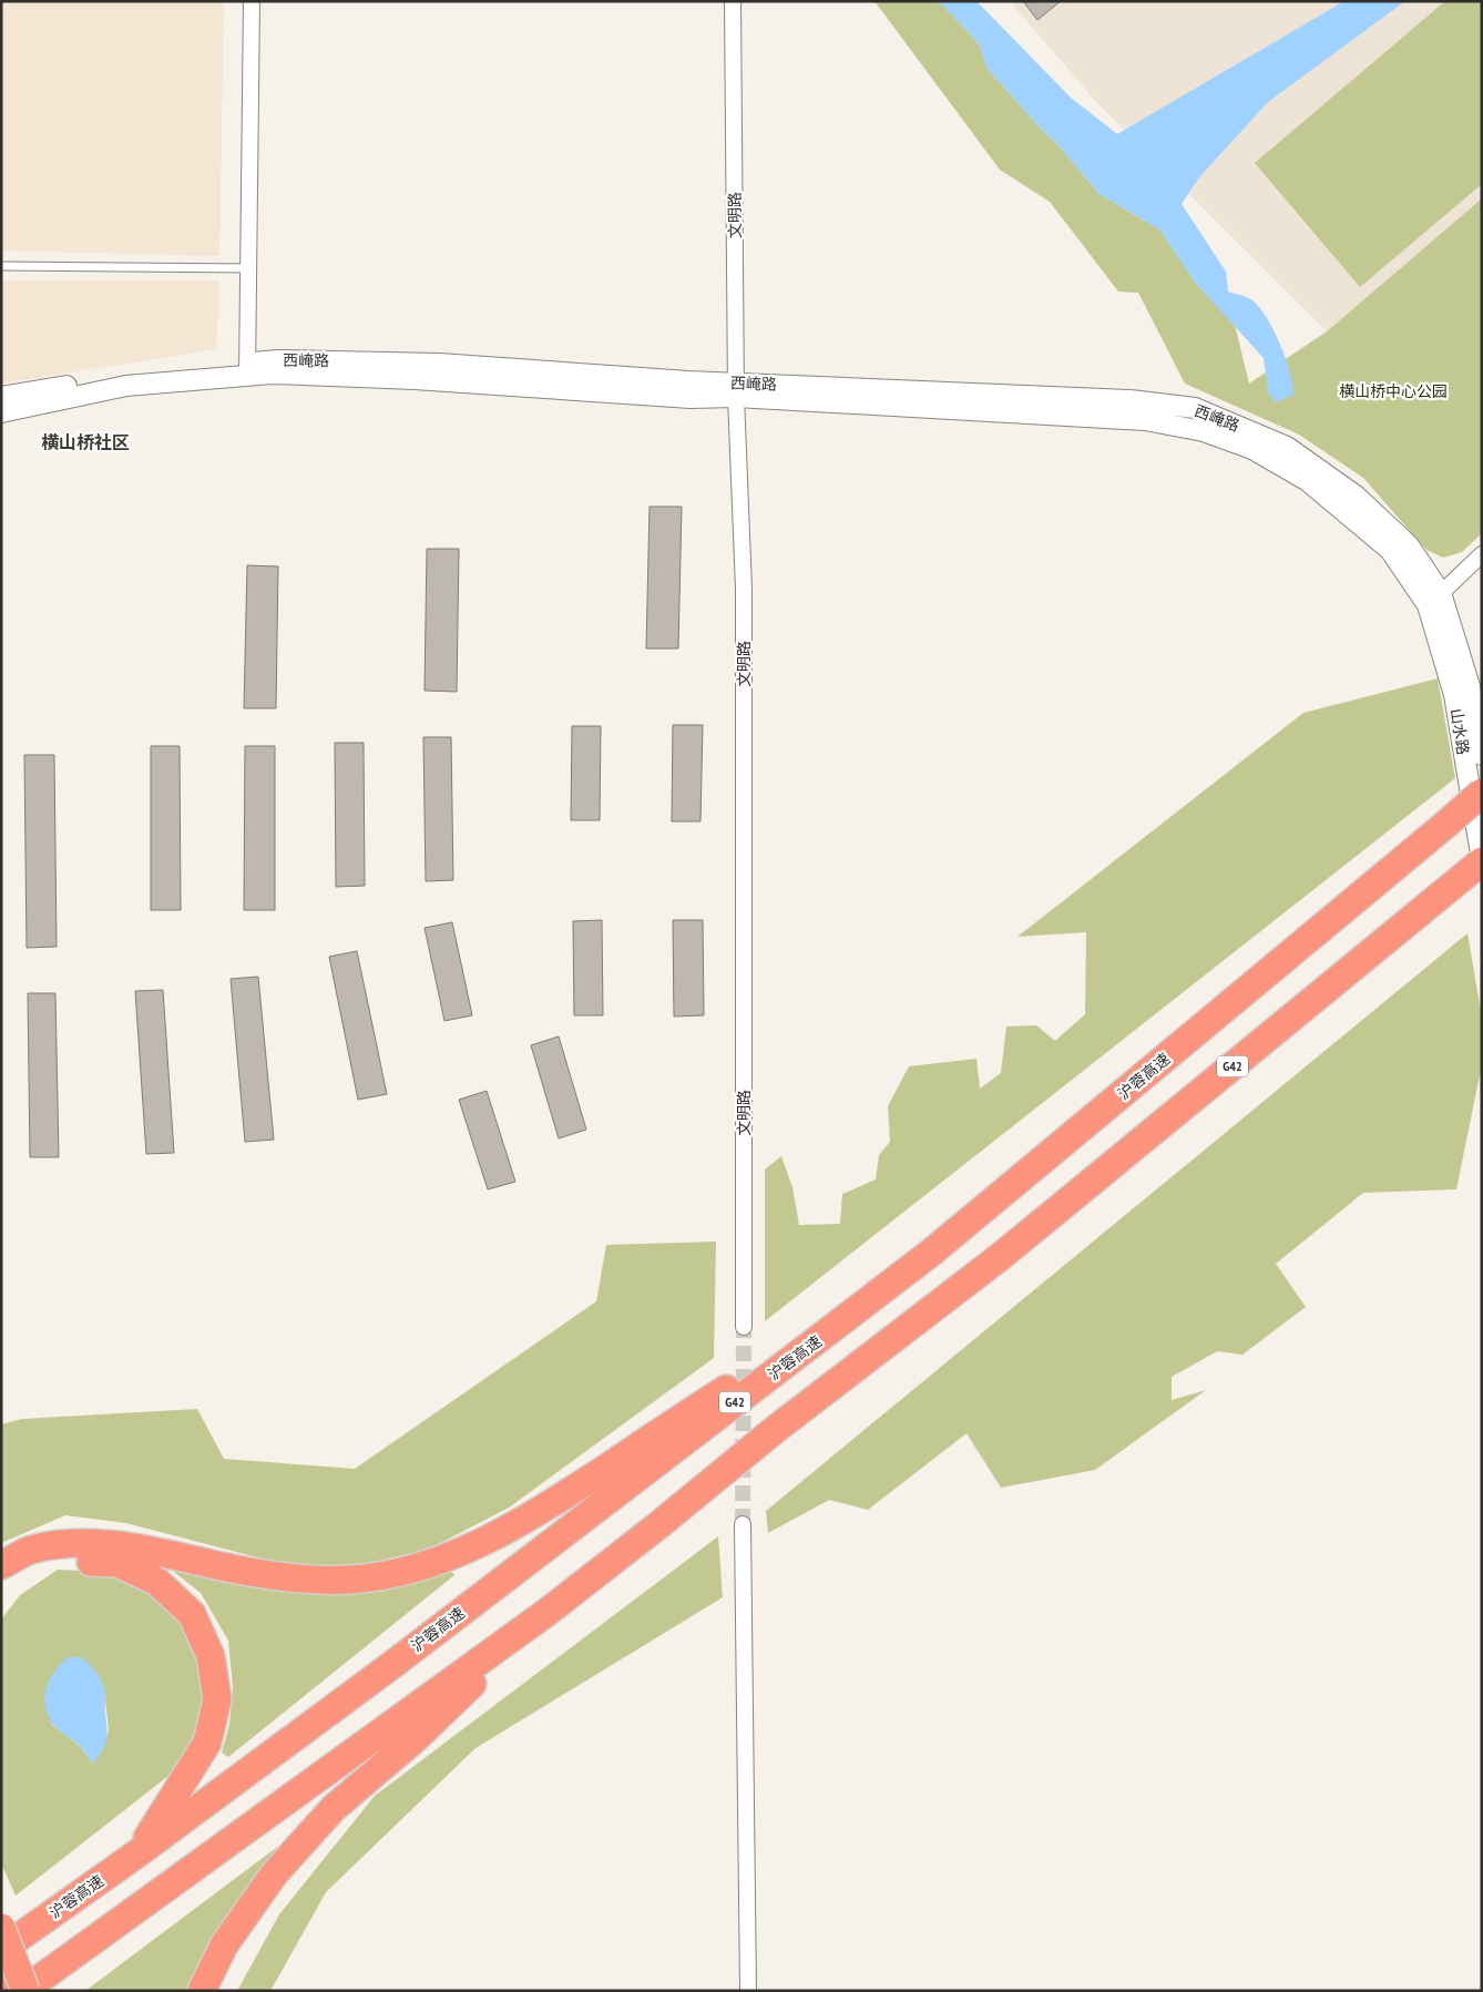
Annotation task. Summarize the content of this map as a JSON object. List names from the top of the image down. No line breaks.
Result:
{"streets":{"highway":["G42","沪蓉高速"],"street":["文明路","西崦路","山水路"]},"crossings":[["文明路","西崦路"],["西崦路","山水路"],["山水路","G42"]],"districts":["横山桥社区"],"parks":["横山桥中心公园"]}
